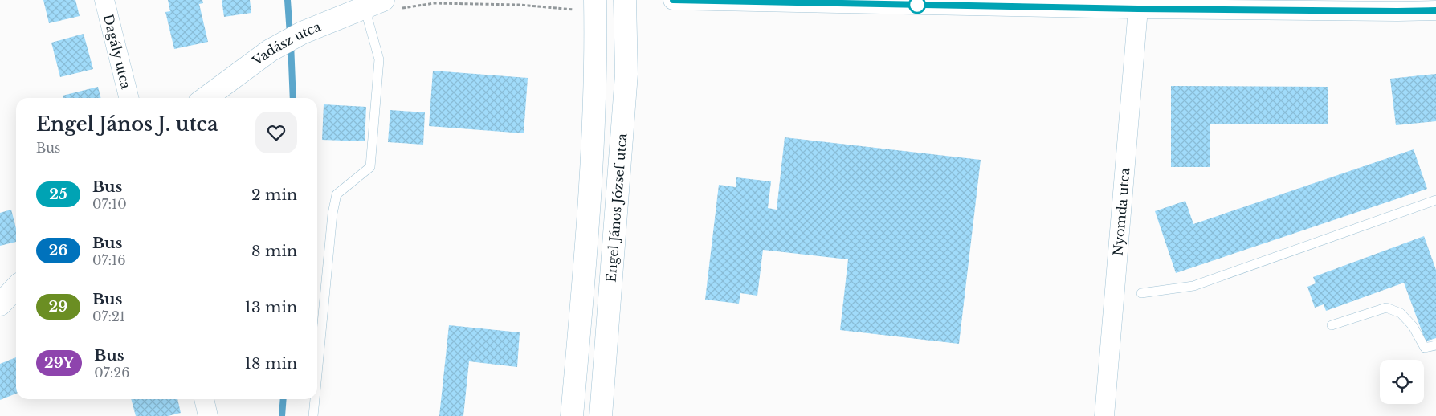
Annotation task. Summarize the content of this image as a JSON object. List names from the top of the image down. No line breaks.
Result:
{"streets":{"street":["Vadász utca","Dagály utca","Engel János József utca","Nyomda utca"]},"lines":["bus line 25"],"page":{"heading":["Engel János J. utca","Bus"],"list":[{"mark":"25","name":"Bus","note":"07:10","value":"2 min"},{"mark":"26","name":"Bus","note":"07:16","value":"8 min"},{"mark":"29","name":"Bus","note":"07:21","value":"13 min"},{"mark":"29Y","name":"Bus","note":"07:26","value":"18 min"}]}}
